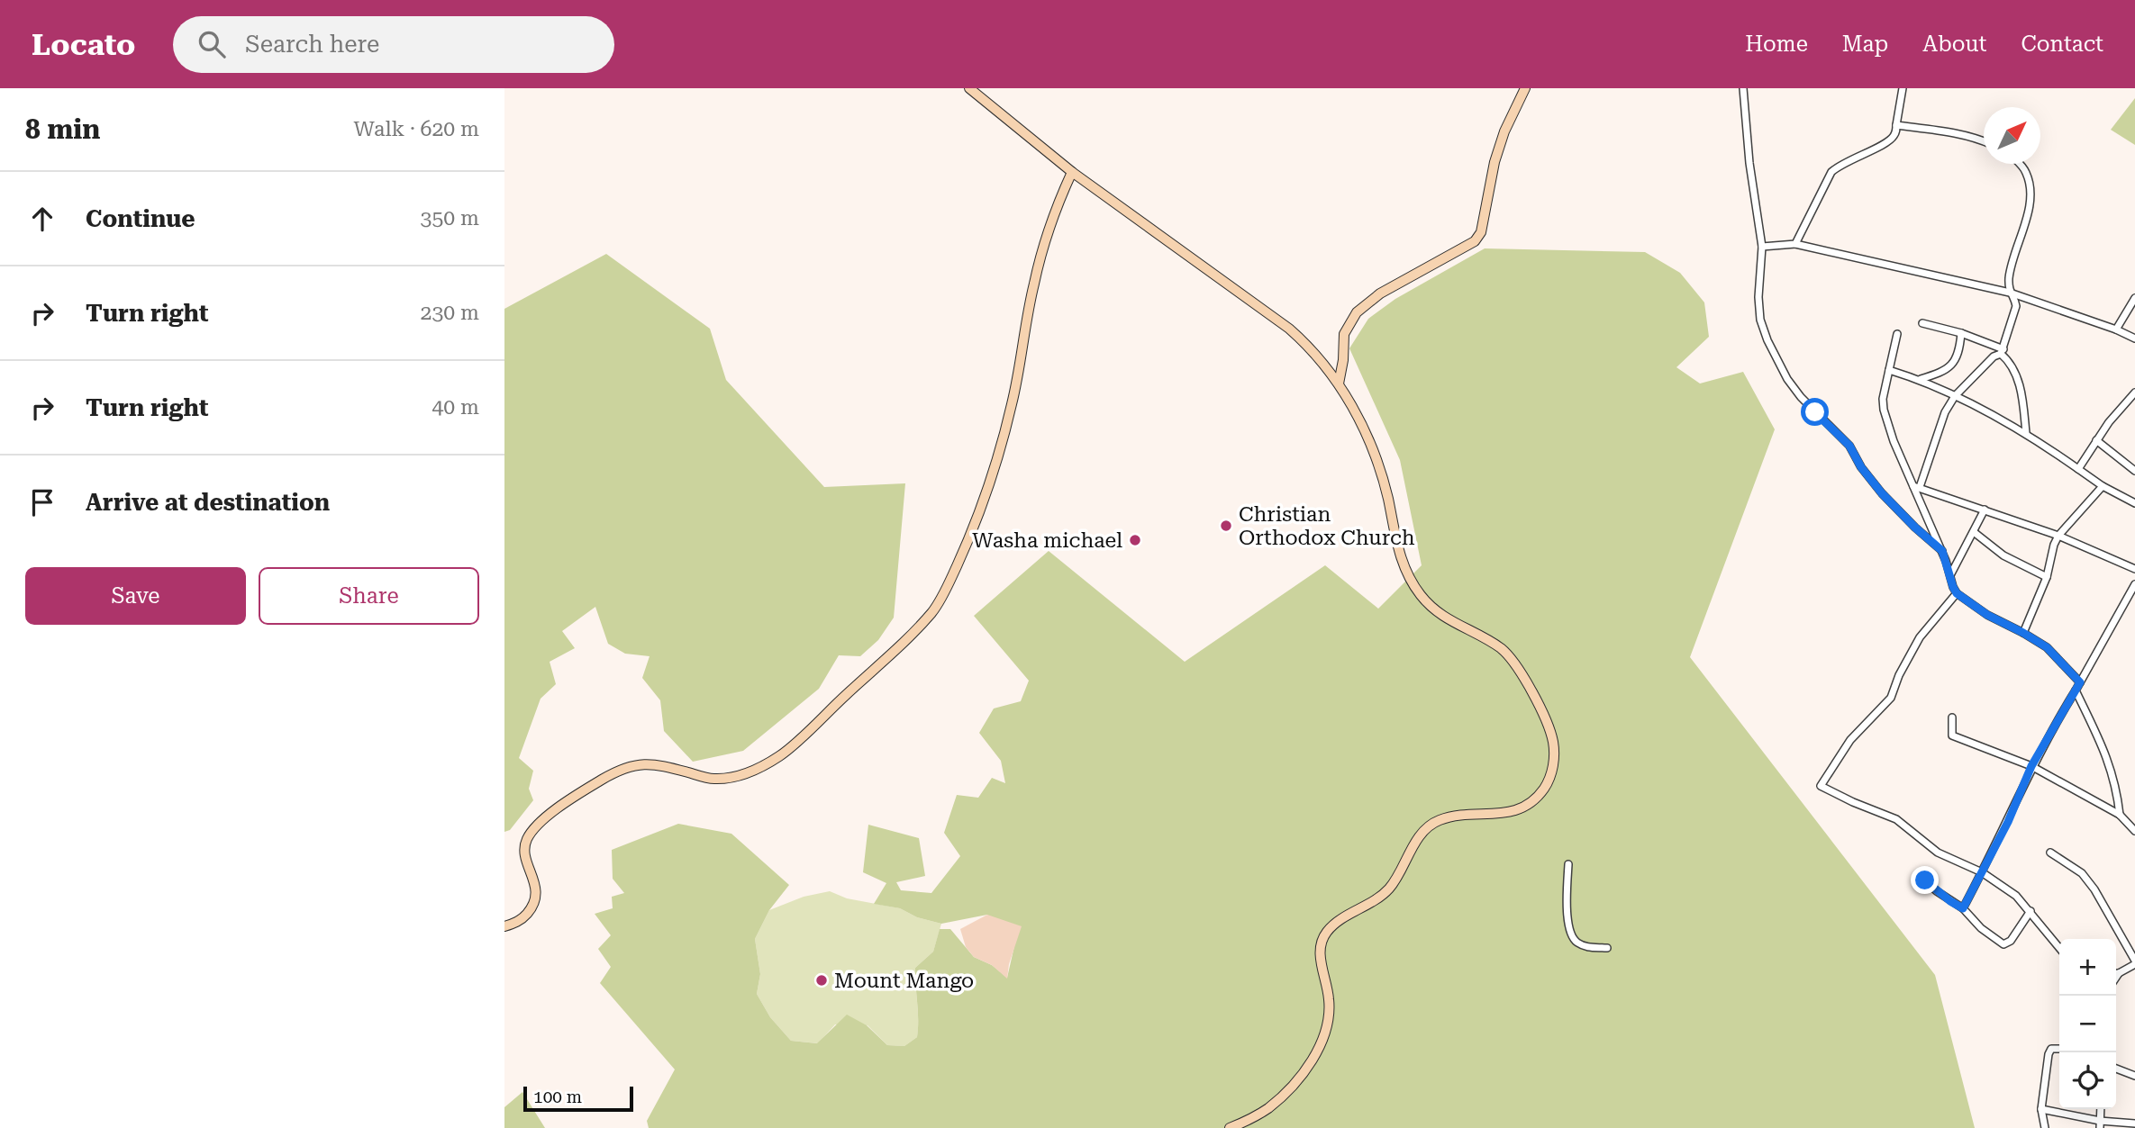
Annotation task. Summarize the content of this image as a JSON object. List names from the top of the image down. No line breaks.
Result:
{"places":["Christian Orthodox Church","Washa michael","Mount Mango"],"scale_bar":"100 m","north":"top right","page":{"header":"Locato","search":"Search here","nav":["Home","Map","About","Contact"],"heading":["8 min","Walk · 620 m"],"list":[["Continue","350 m"],["Turn right","230 m"],["Turn right","40 m"],"Arrive at destination"],"buttons":["Save","Share"],"map_buttons":["+","−"],"scale":"100 m"}}
